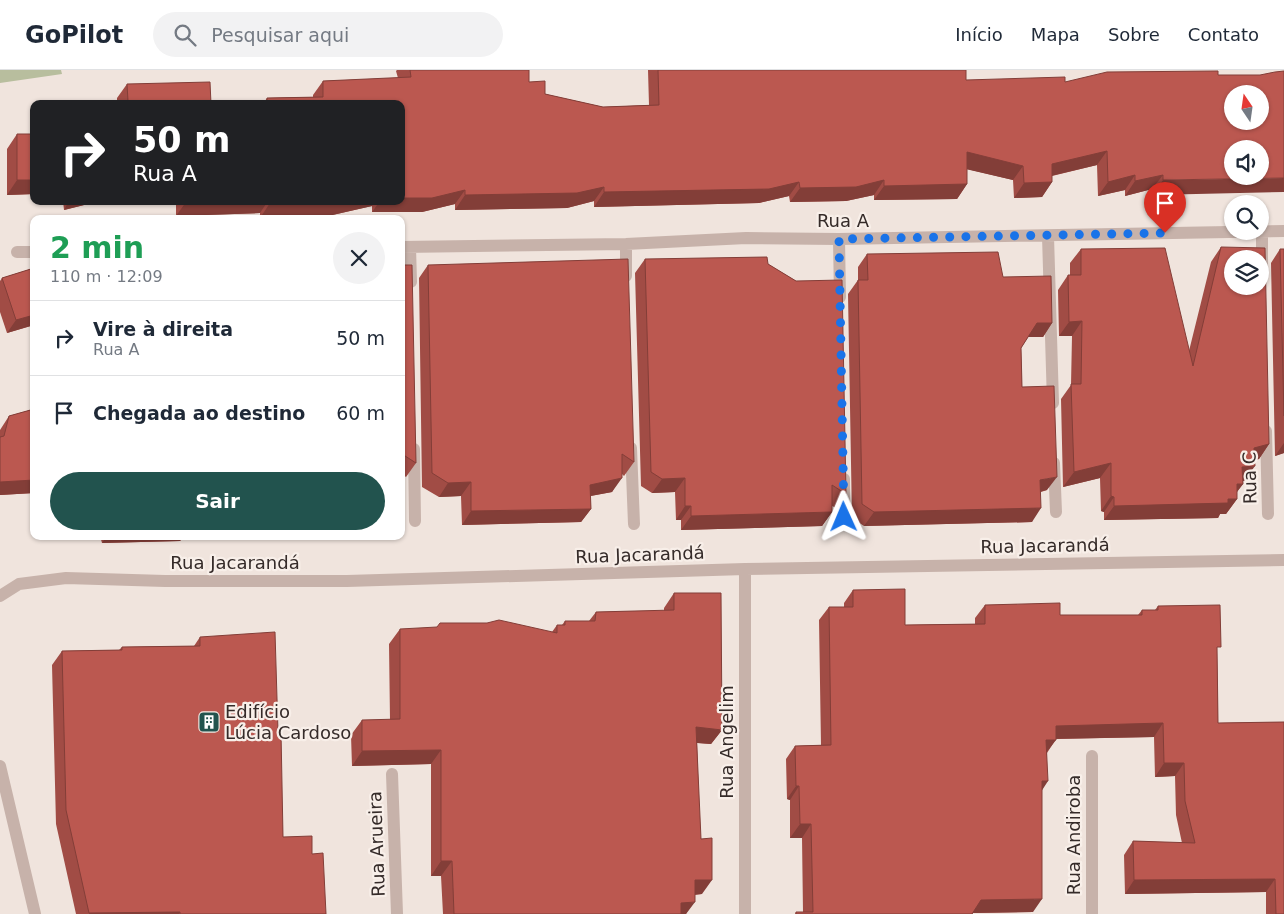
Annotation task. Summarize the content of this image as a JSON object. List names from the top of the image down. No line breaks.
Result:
{"streets":{"street":["Rua A","Rua C","Rua Jacarandá","Rua Angelim","Rua Andiroba","Rua Arueira"]},"crossings":[["Rua Jacarandá","Rua Angelim"]],"places":{"building":["Edifício Lúcia Cardoso"]},"north":"top","page":{"header":"GoPilot","search":"Pesquisar aqui","nav":["Início","Mapa","Sobre","Contato"],"turn":["50 m","Rua A"],"heading":["2 min","110 m · 12:09"],"list":[{"name":"Vire à direita","note":"Rua A","value":"50 m"},{"name":"Chegada ao destino","value":"60 m"}],"buttons":"Sair"}}
